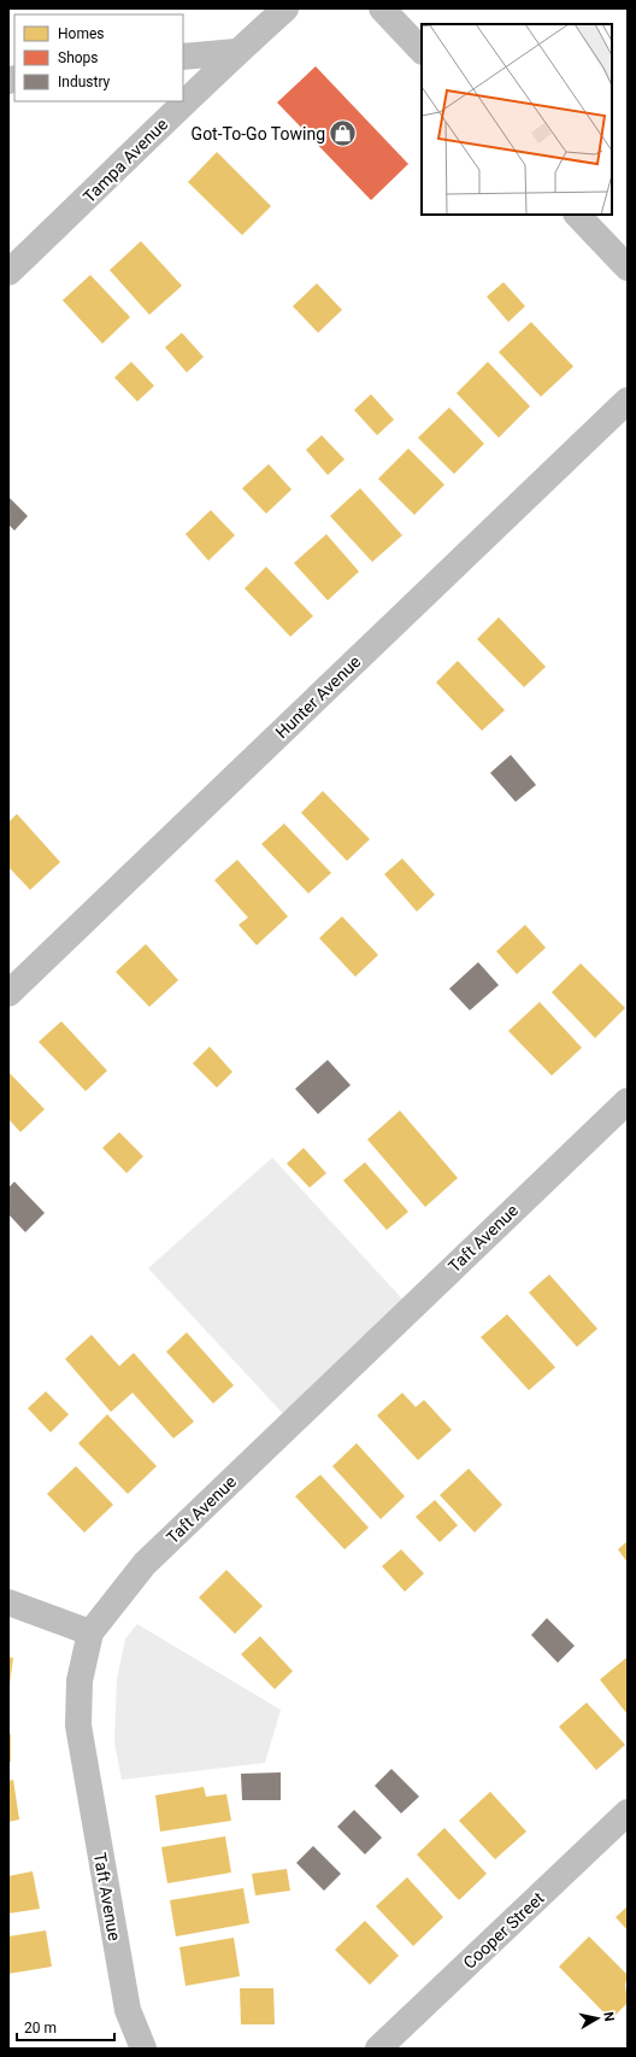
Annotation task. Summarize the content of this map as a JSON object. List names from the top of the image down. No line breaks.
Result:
{"streets":{"street":["Tampa Avenue","Hunter Avenue","Taft Avenue","Cooper Street"]},"places":{"shop":["Got-To-Go Towing"]},"legend":["Homes","Shops","Industry"],"scale_bar":"20 m","north":"right"}
